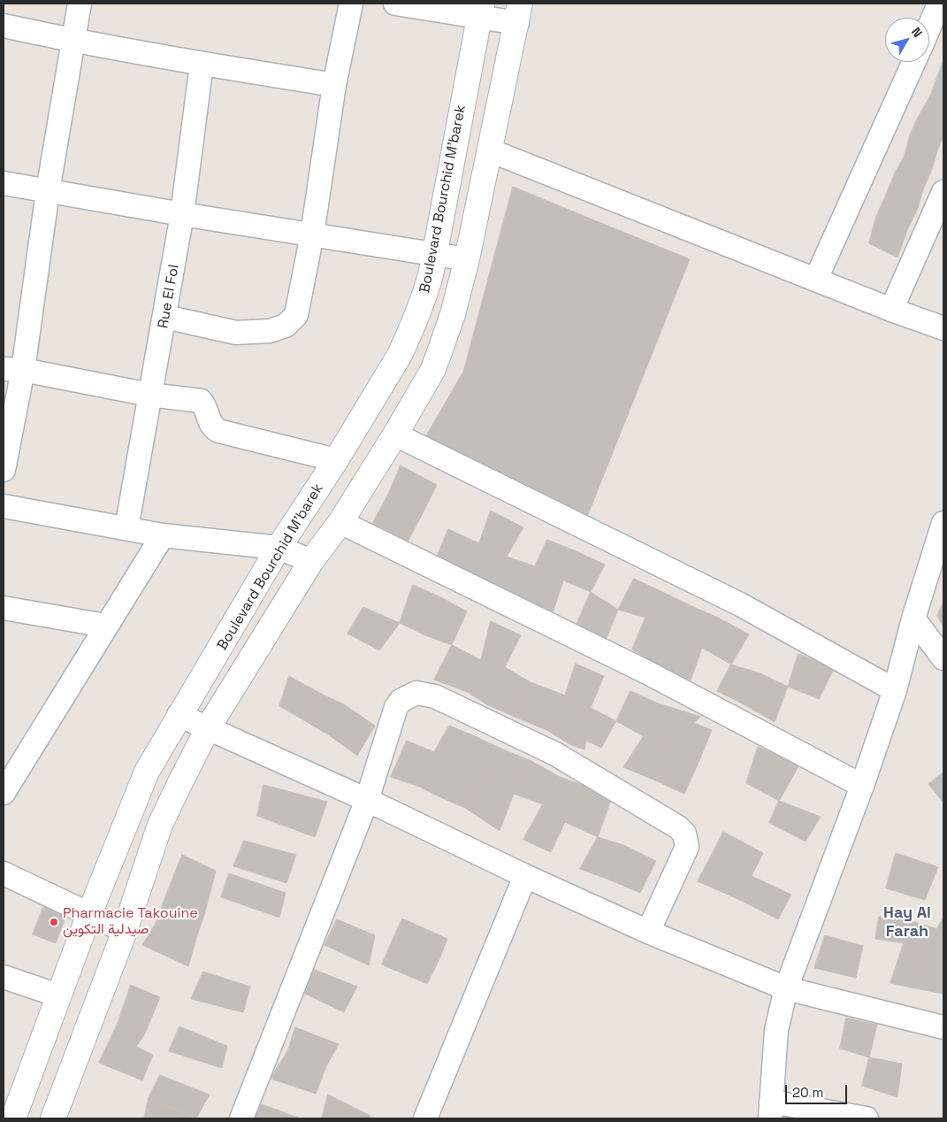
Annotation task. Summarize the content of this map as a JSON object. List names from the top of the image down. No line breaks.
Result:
{"streets":{"main road":["Boulevard Bourchid M'barek"],"street":["Rue El Fol"]},"districts":["Hay Al Farah"],"places":["Pharmacie Takouine صيدلية التكوين"],"scale_bar":"20 m","north":"top right"}
